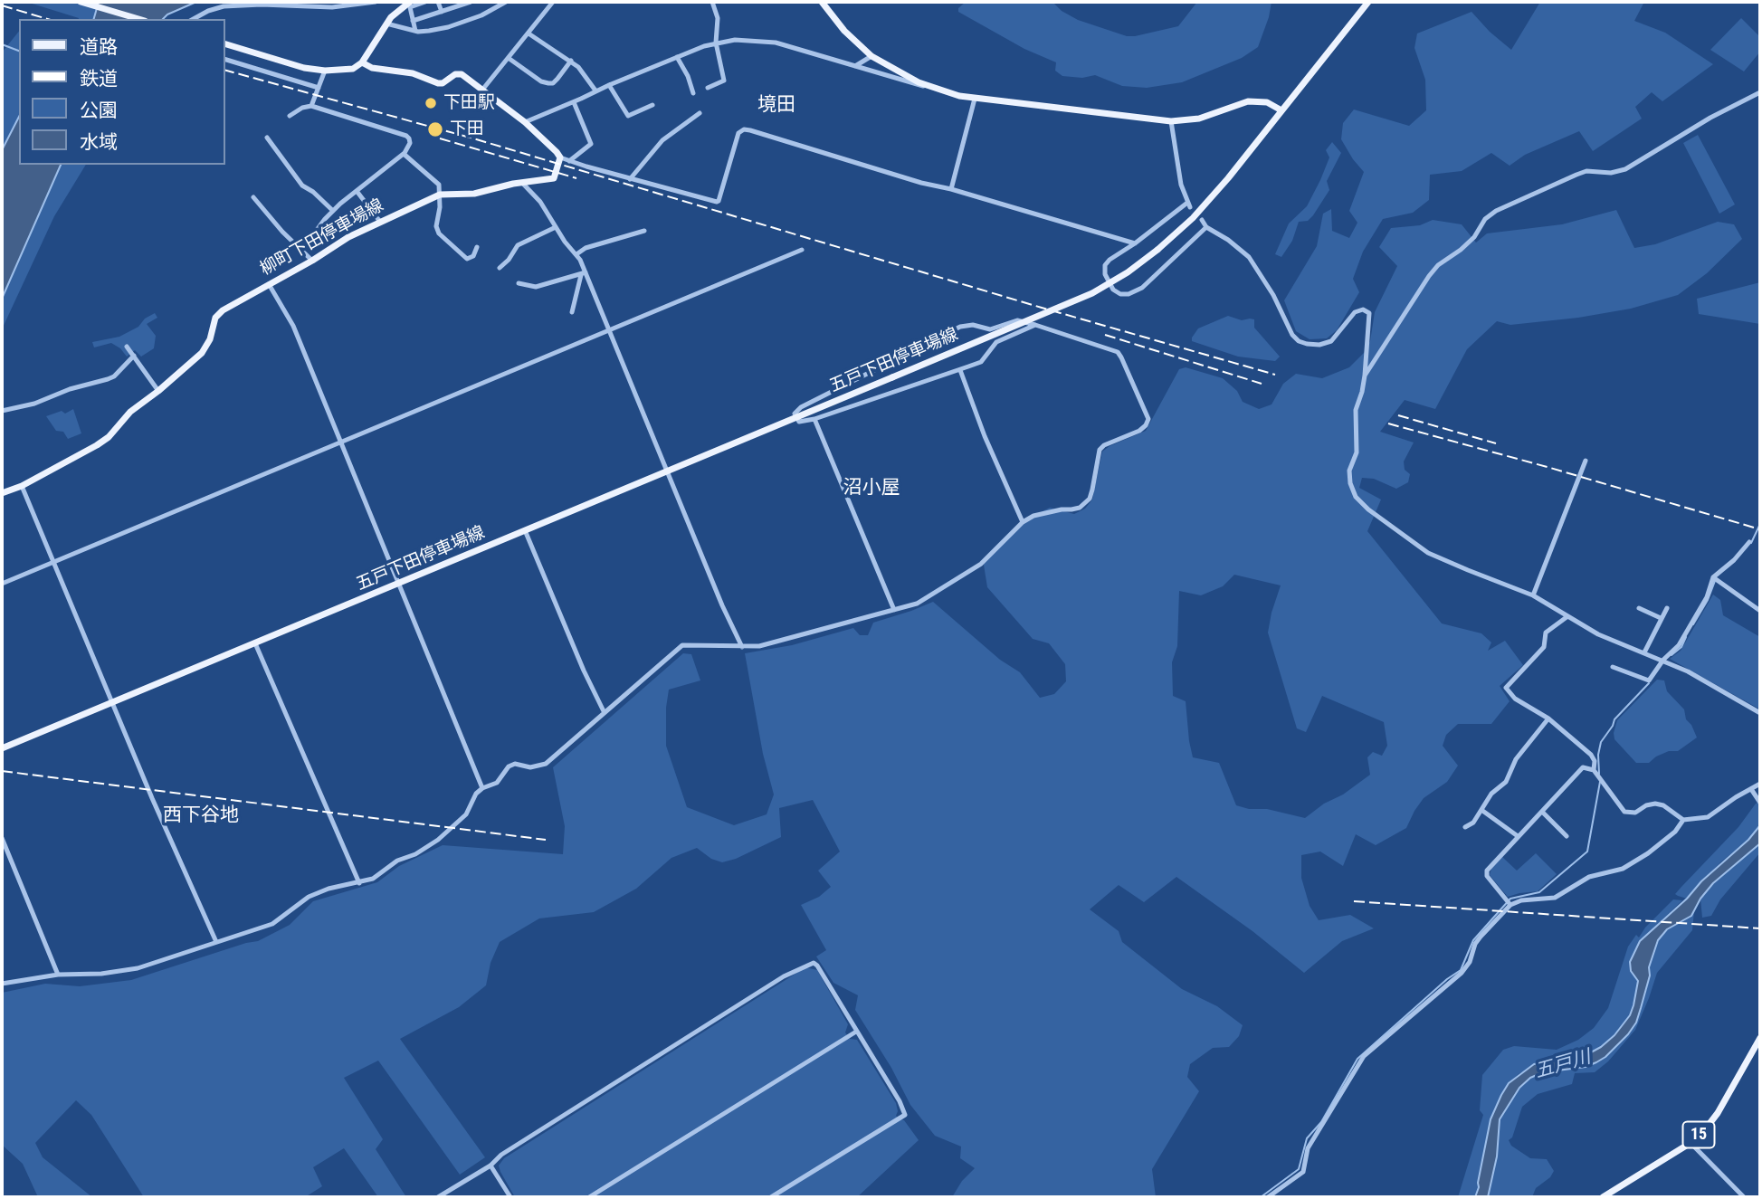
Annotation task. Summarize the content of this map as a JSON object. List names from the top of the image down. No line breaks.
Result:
{"streets":{"main road":["柳町下田停車場線","五戸下田停車場線","15"]},"districts":["境田","沼小屋","西下谷地"],"water":["五戸川"],"places":["下田駅","下田"],"legend":["道路","鉄道","公園","水域"]}
